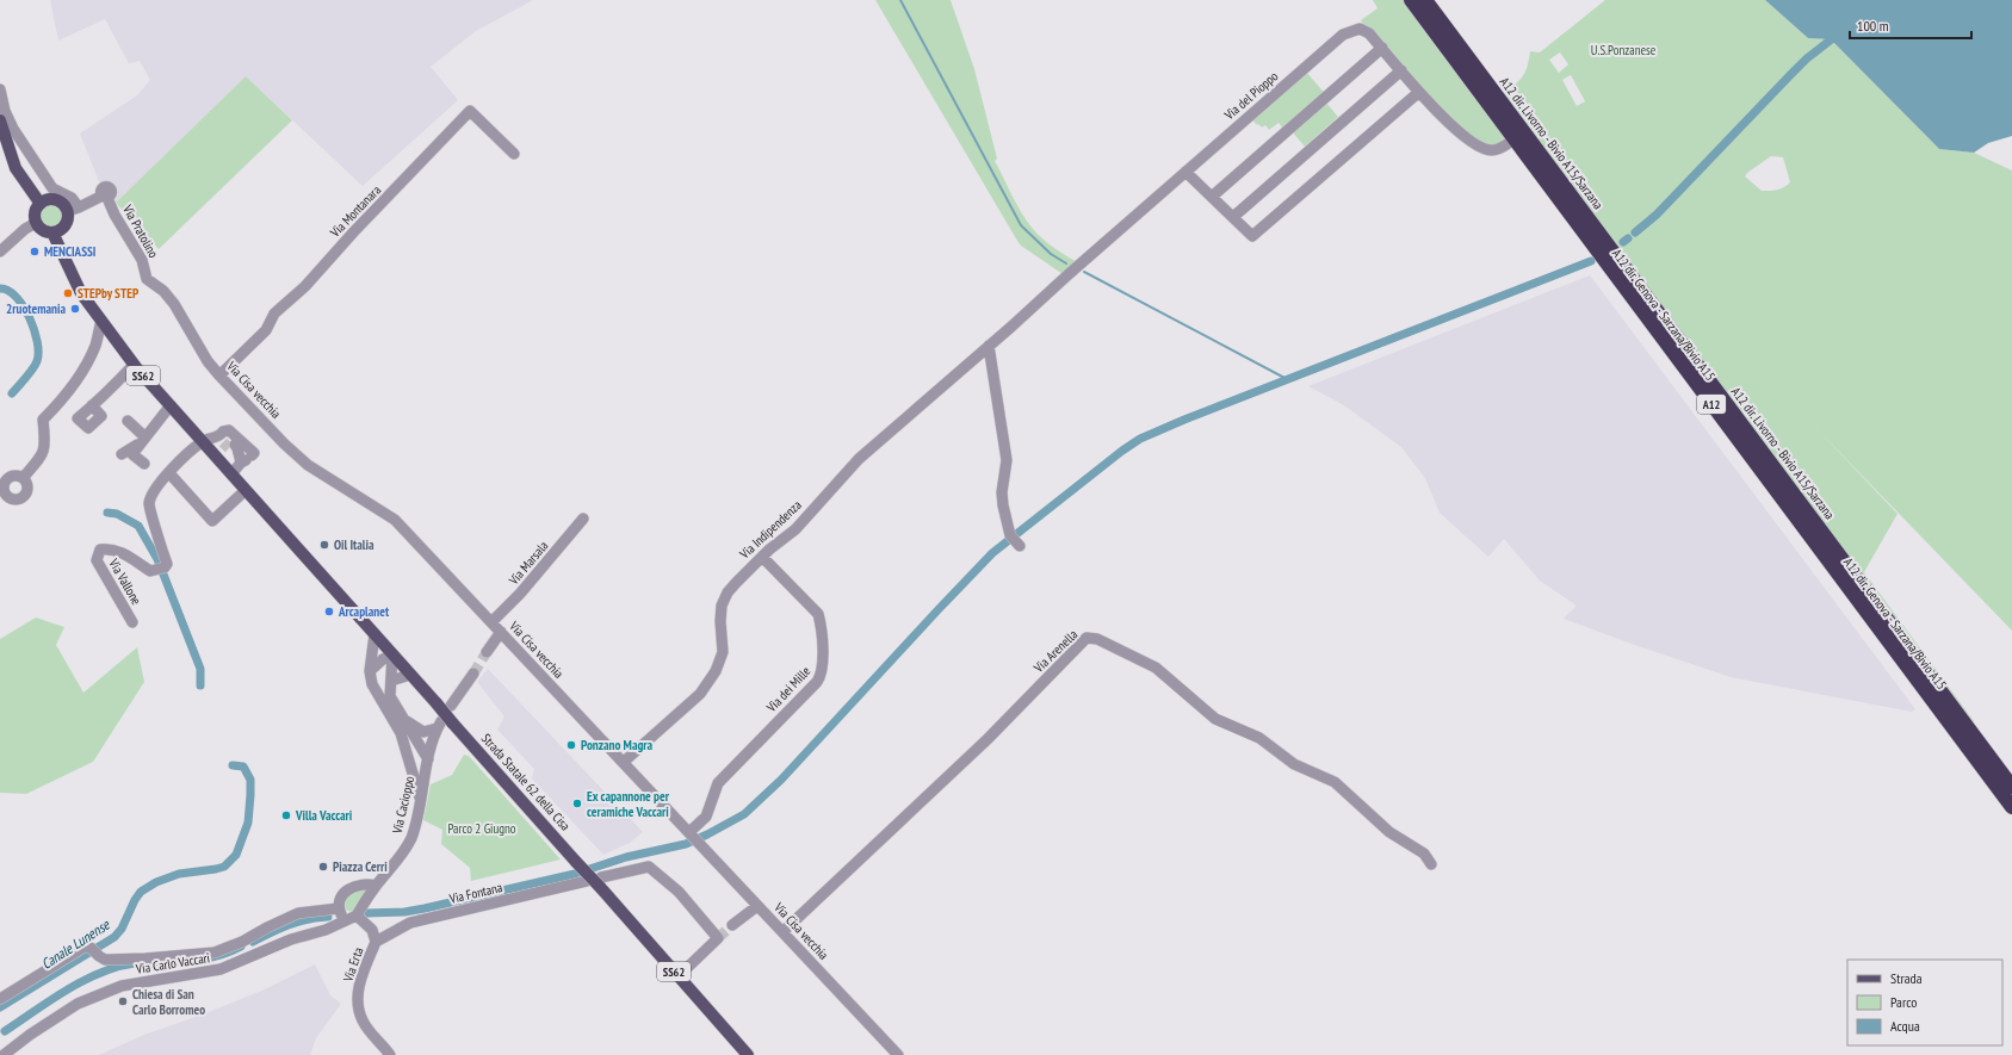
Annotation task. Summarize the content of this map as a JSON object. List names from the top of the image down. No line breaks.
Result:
{"streets":{"highway":["A12 dir. Livorno - Bivio A15/Sarzana","A12 dir. Genova - Sarzana/Bivio A15","A12"],"main road":["SS62","Strada Statale 62 della Cisa"],"street":["Via del Pioppo","Via Montanara","Via Pratolino","Via Cisa vecchia","Via Indipendenza","Via Marsala","Via Vallone","Via Arenella","Via dei Mille","Via Cacioppo","Via Fontana","Via Carlo Vaccari","Via Erta"]},"crossings":[["Via del Pioppo","Via Indipendenza"],["Via Montanara","Via Cisa vecchia"],["Via Pratolino","SS62"],["Via Pratolino","Via Cisa vecchia"],["SS62","Via Vallone"],["SS62","Strada Statale 62 della Cisa"],["SS62","Via Cacioppo"],["Via Cisa vecchia","Via Indipendenza"],["Via Cisa vecchia","Via Marsala"],["Via Cisa vecchia","Via Arenella"],["Via Cisa vecchia","Via dei Mille"],["Via Indipendenza","Via dei Mille"],["Strada Statale 62 della Cisa","Via Cacioppo"],["Via Fontana","Via Erta"],["Via Carlo Vaccari","Via Erta"]],"water":["Canale Lunense"],"parks":["U.S.Ponzanese","Parco 2 Giugno"],"places":["MENCIASSI","STEPby STEP","2ruotemania","Oil Italia","Arcaplanet","Ponzano Magra","Ex capannone per ceramiche Vaccari","Villa Vaccari","Piazza Cerri","Chiesa di San Carlo Borromeo"],"legend":["Strada","Parco","Acqua"],"scale_bar":"100 m"}
